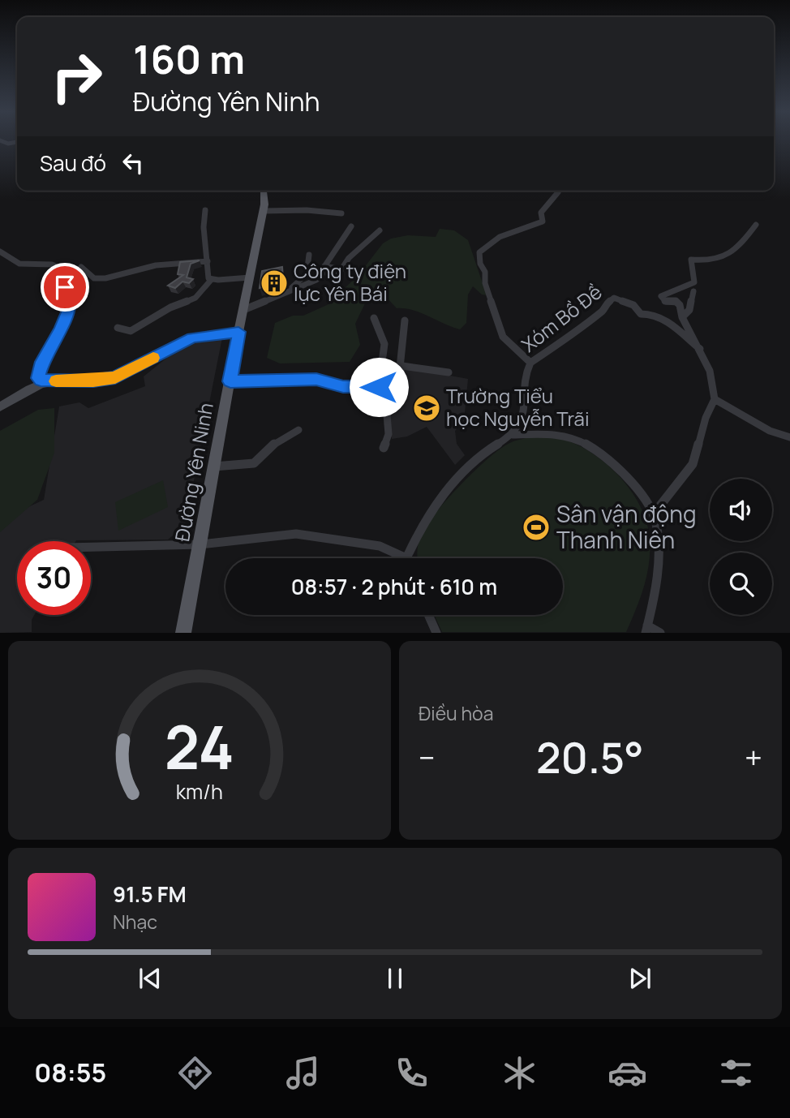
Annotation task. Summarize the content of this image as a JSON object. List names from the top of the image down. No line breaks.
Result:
{"streets":{"main road":["Đường Yên Ninh"],"street":["Xóm Bồ Đề"]},"places":{"building":["Công ty điện lực Yên Bái"],"school or university":["Trường Tiểu học Nguyễn Trãi"],"sports":["Sân vận động Thanh Niên"]},"page":{"turn":["160 m","Đường Yên Ninh"],"then":"Sau đó","limit":"30","trip":"08:57 · 2 phút · 610 m","tile":"Điều hòa","heat":["−","20.5°","+"],"song":["91.5 FM","Nhạc"],"tabs":"08:55","gauge":["24","km/h"]}}
